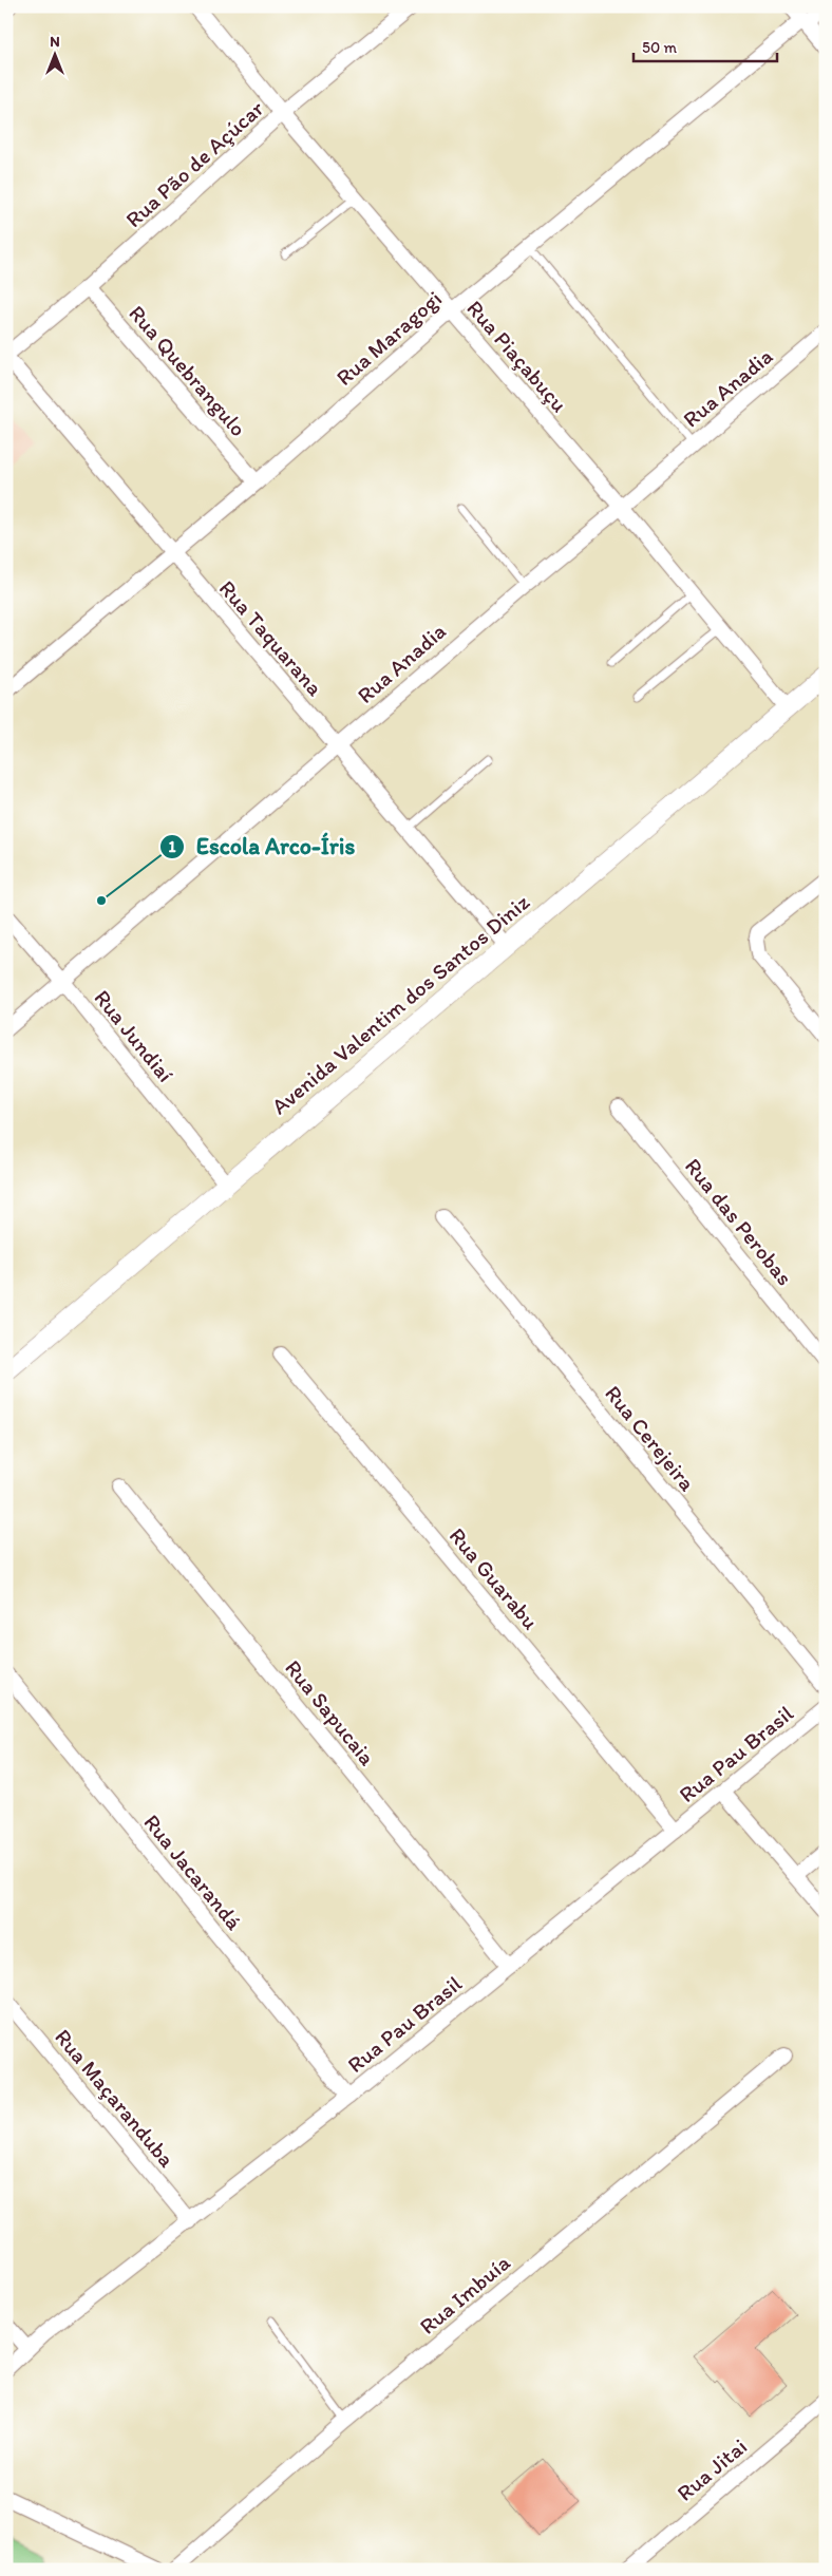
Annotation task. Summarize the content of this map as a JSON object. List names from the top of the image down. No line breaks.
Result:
{"streets":{"street":["Rua Pão de Açúcar","Rua Maragogi","Rua Piaçabuçu","Rua Quebrangulo","Rua Anadia","Rua Taquarana","Avenida Valentim dos Santos Diniz","Rua Jundiaí","Rua das Perobas","Rua Cerejeira","Rua Guarabu","Rua Sapucaia","Rua Pau Brasil","Rua Jacarandá","Rua Maçaranduba","Rua Imbuía","Rua Jitai"]},"crossings":[["Rua Pão de Açúcar","Rua Piaçabuçu"],["Rua Pão de Açúcar","Rua Quebrangulo"],["Rua Pão de Açúcar","Rua Taquarana"],["Rua Maragogi","Rua Piaçabuçu"],["Rua Maragogi","Rua Quebrangulo"],["Rua Maragogi","Rua Taquarana"],["Rua Piaçabuçu","Rua Anadia"],["Rua Piaçabuçu","Avenida Valentim dos Santos Diniz"],["Rua Anadia","Rua Taquarana"],["Rua Anadia","Rua Jundiaí"],["Rua Taquarana","Avenida Valentim dos Santos Diniz"],["Avenida Valentim dos Santos Diniz","Rua Jundiaí"],["Rua Guarabu","Rua Pau Brasil"],["Rua Sapucaia","Rua Pau Brasil"],["Rua Pau Brasil","Rua Jacarandá"],["Rua Pau Brasil","Rua Maçaranduba"]],"places":["Escola Arco-Íris"],"scale_bar":"50 m","north":"top"}
